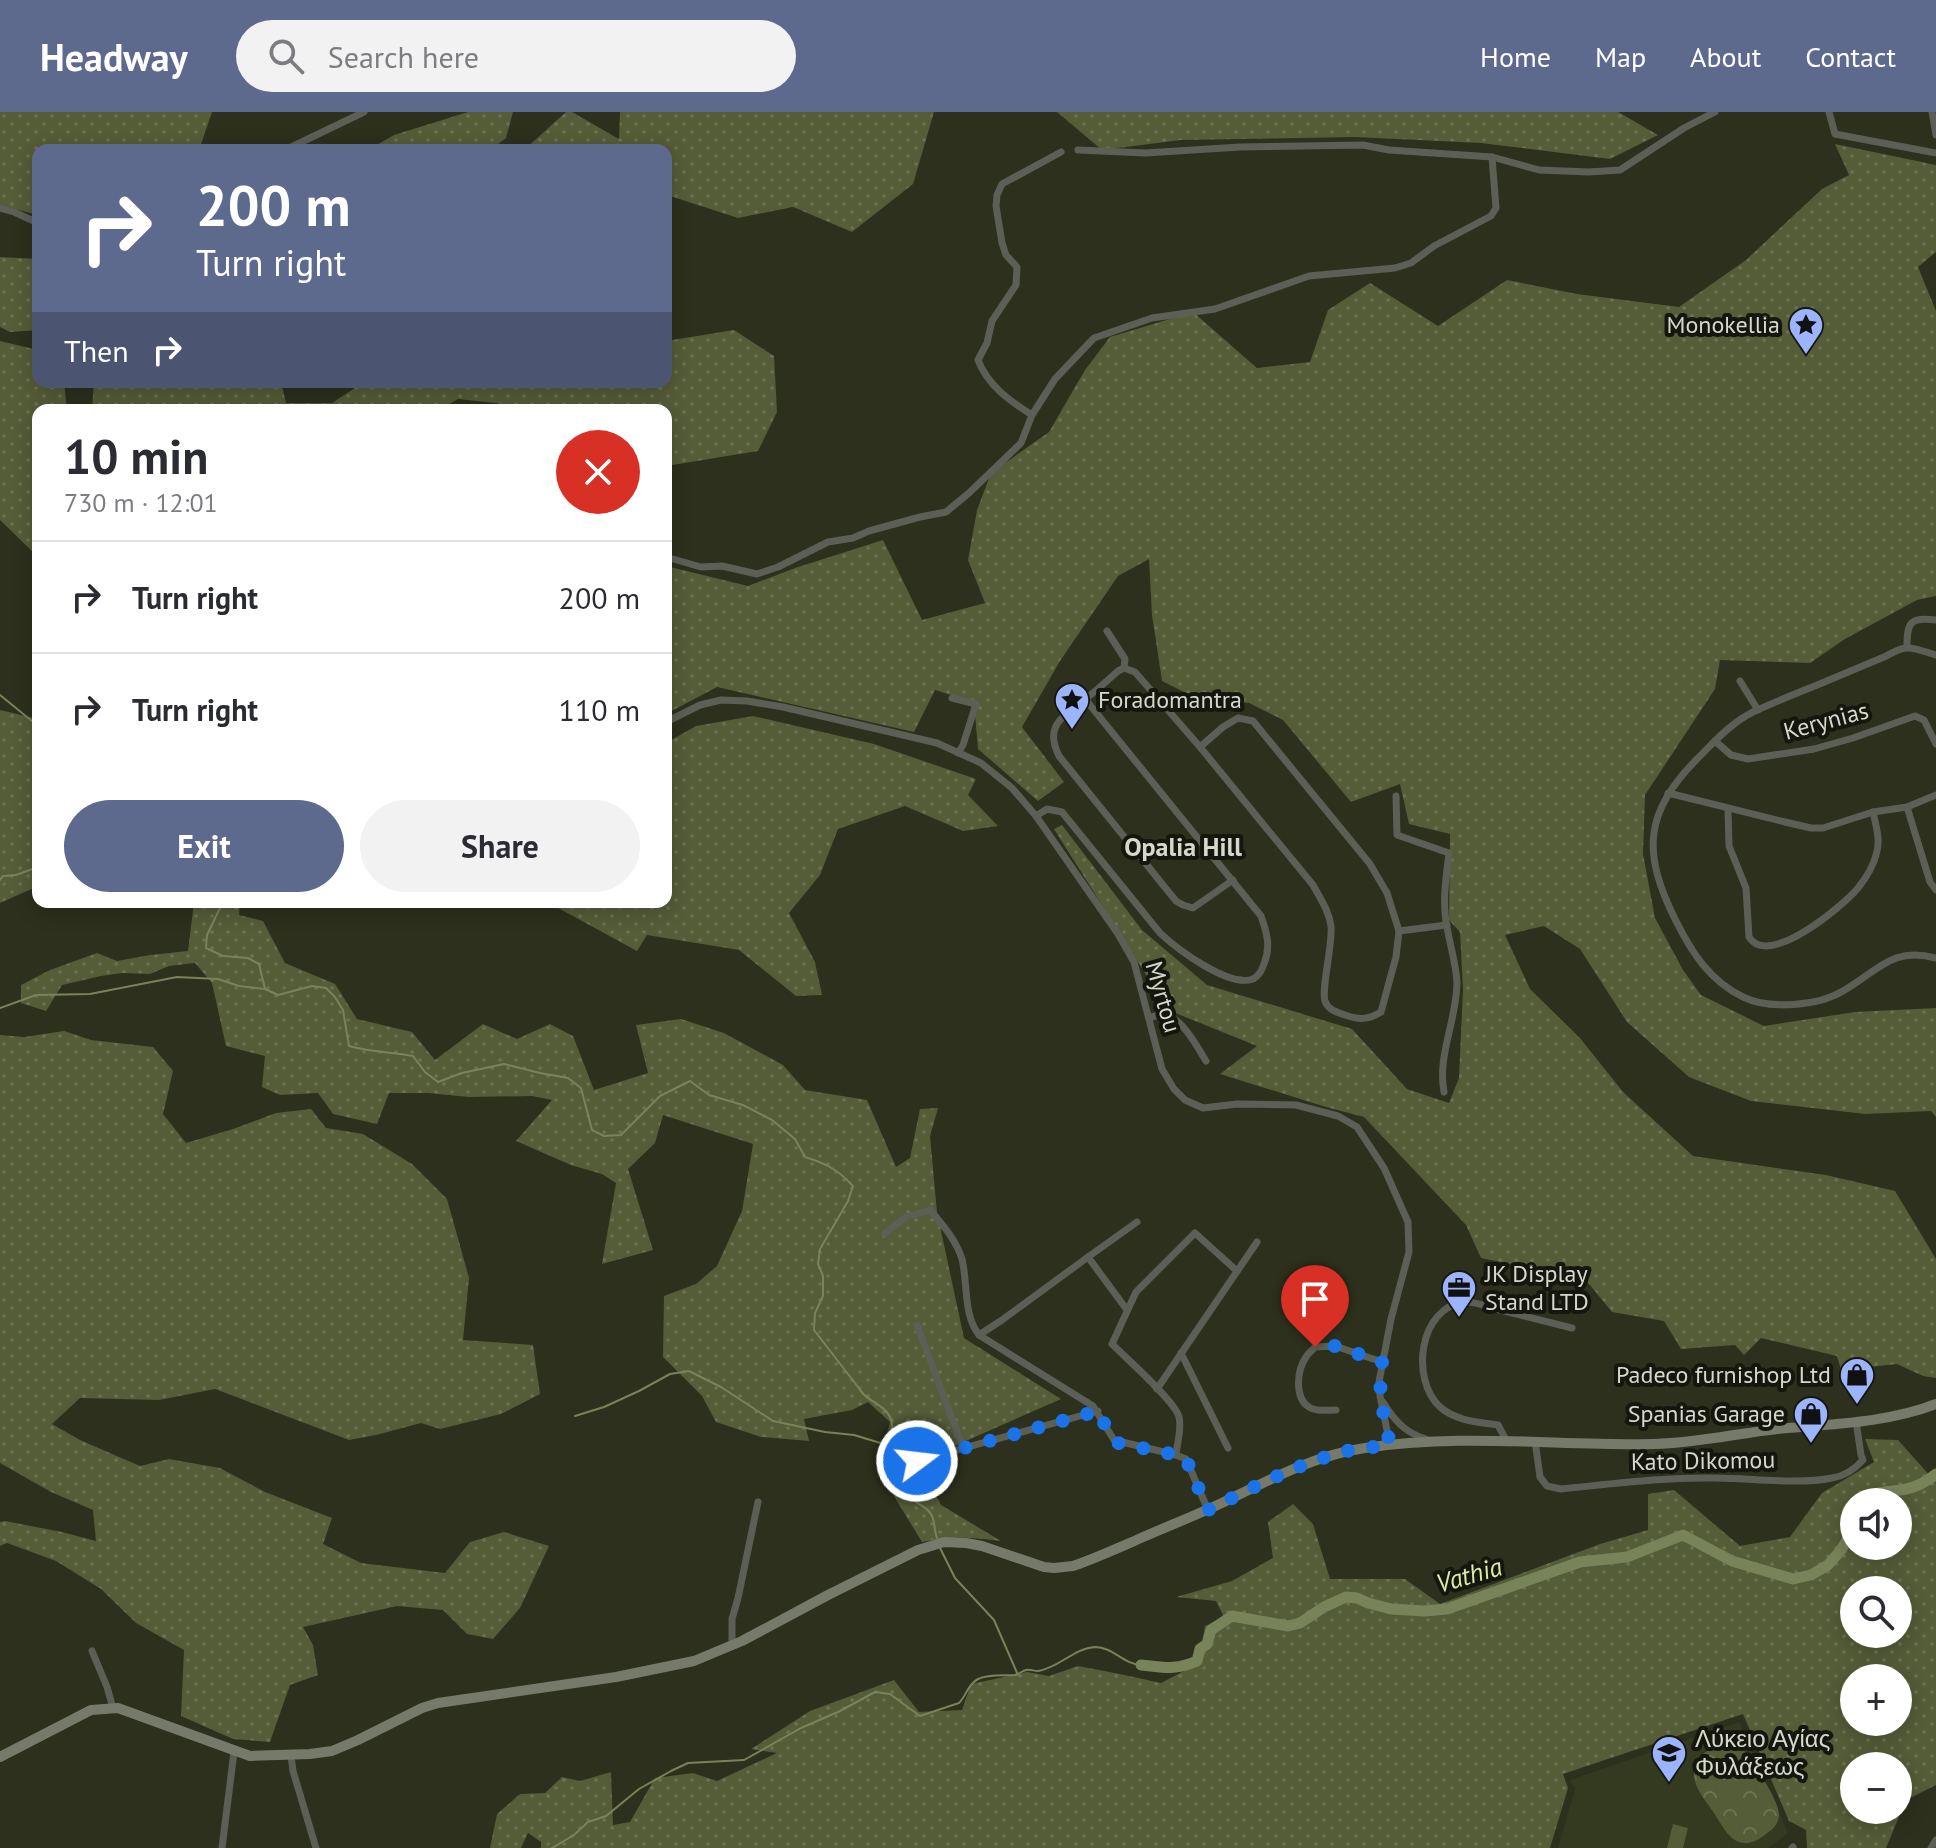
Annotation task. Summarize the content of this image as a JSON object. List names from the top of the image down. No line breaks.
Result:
{"streets":{"street":["Kerynias","Myrtou","Kato Dikomou"]},"districts":["Opalia Hill"],"water":["Vathia"],"places":{"place":["Monokellia","Foradomantra"],"office":["JK Display Stand LTD"],"shop":["Padeco furnishop Ltd","Spanias Garage"],"school or university":["Λύκειο Αγίας Φυλάξεως"]},"page":{"header":"Headway","search":"Search here","nav":["Home","Map","About","Contact"],"turn":["200 m","Turn right"],"then":"Then","heading":["10 min","730 m · 12:01"],"list":[{"name":"Turn right","value":"200 m"},{"name":"Turn right","value":"110 m"}],"buttons":["Exit","Share"],"map_buttons":["+","−"]}}
